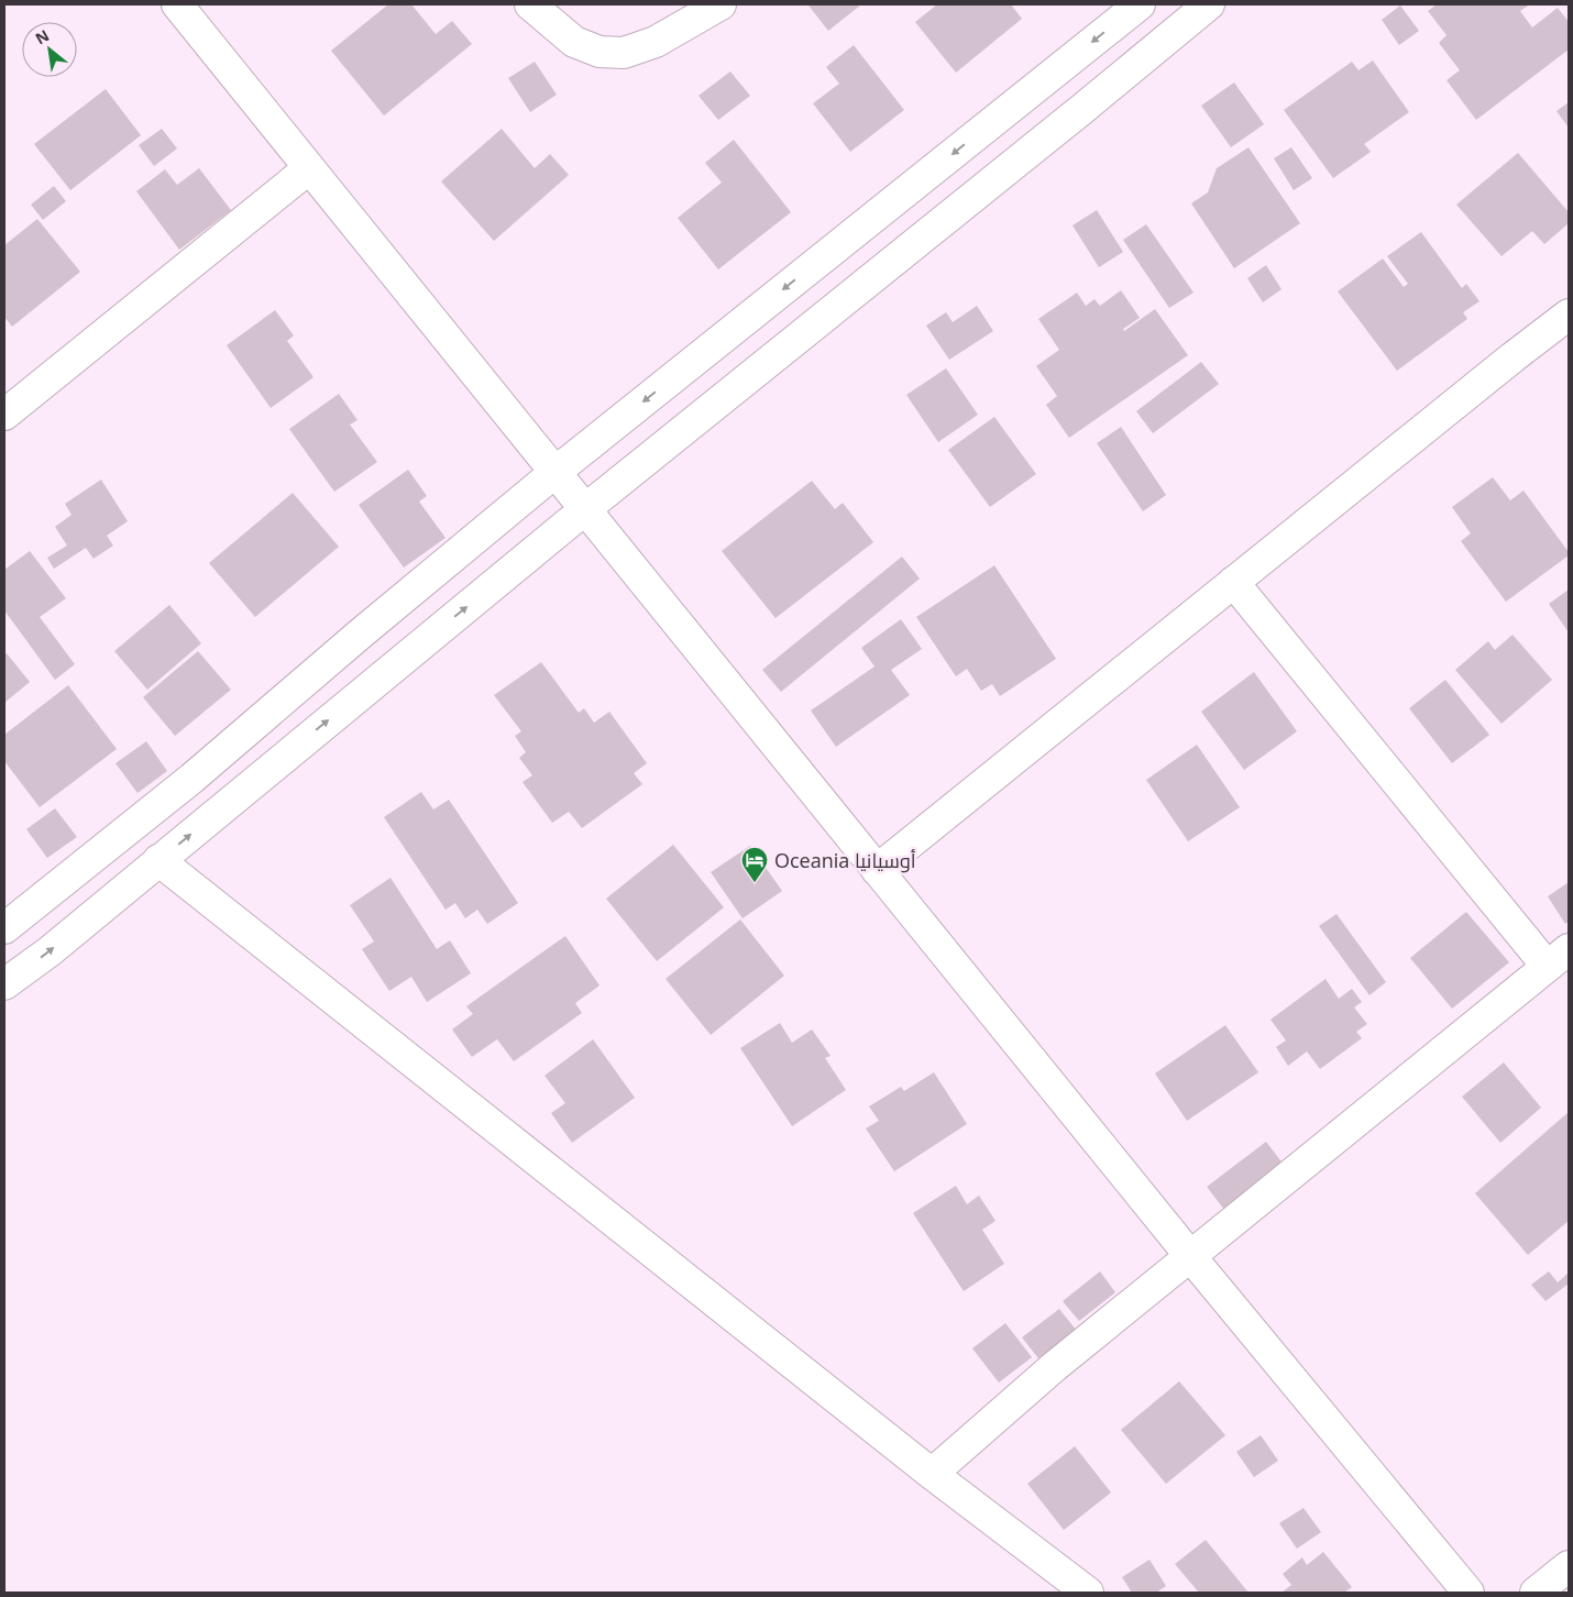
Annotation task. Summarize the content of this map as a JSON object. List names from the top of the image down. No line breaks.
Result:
{"places":{"hotel":["Oceania أوسيانيا"]},"north":"top left"}
